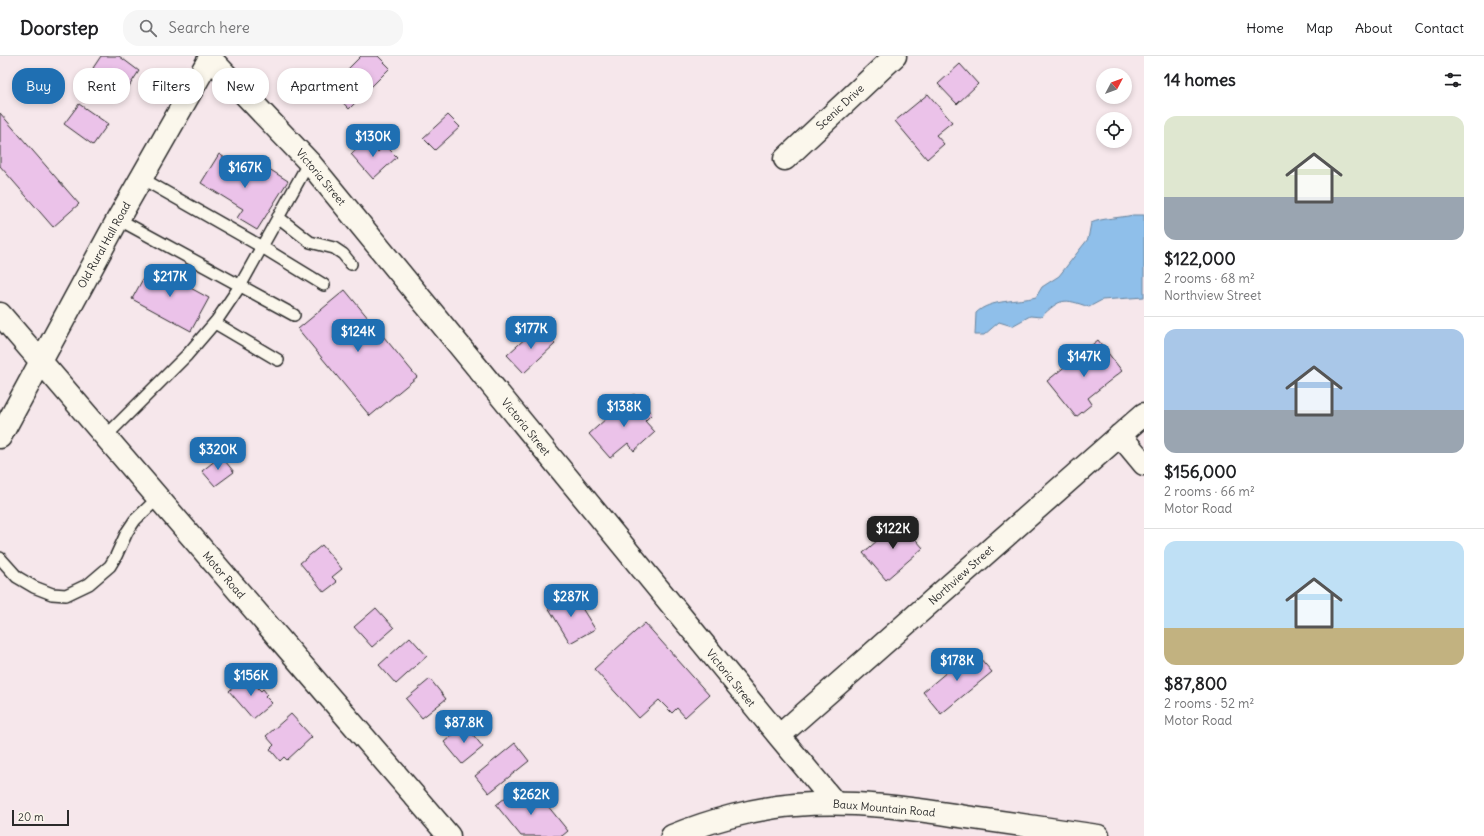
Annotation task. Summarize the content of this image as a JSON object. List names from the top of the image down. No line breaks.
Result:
{"streets":{"street":["Scenic Drive","Victoria Street","Old Rural Hall Road","Motor Road","Northview Street","Baux Mountain Road"]},"crossings":[["Victoria Street","Old Rural Hall Road"],["Victoria Street","Northview Street"],["Victoria Street","Baux Mountain Road"],["Old Rural Hall Road","Motor Road"]],"scale_bar":"20 m","north":"top right","page":{"header":"Doorstep","search":"Search here","nav":["Home","Map","About","Contact"],"heading":"14 homes","chip":["Buy","Rent","Filters","New","Apartment"],"list":[{"name":"$122,000","note":"2 rooms · 68 m² · Northview Street"},{"name":"$156,000","note":"2 rooms · 66 m² · Motor Road"},{"name":"$87,800","note":"2 rooms · 52 m² · Motor Road"}],"price":["$130K","$167K","$217K","$177K","$124K","$147K","$138K","$320K","$122K","$287K","$178K","$156K","$87.8K","$262K"],"scale":"20 m"}}
